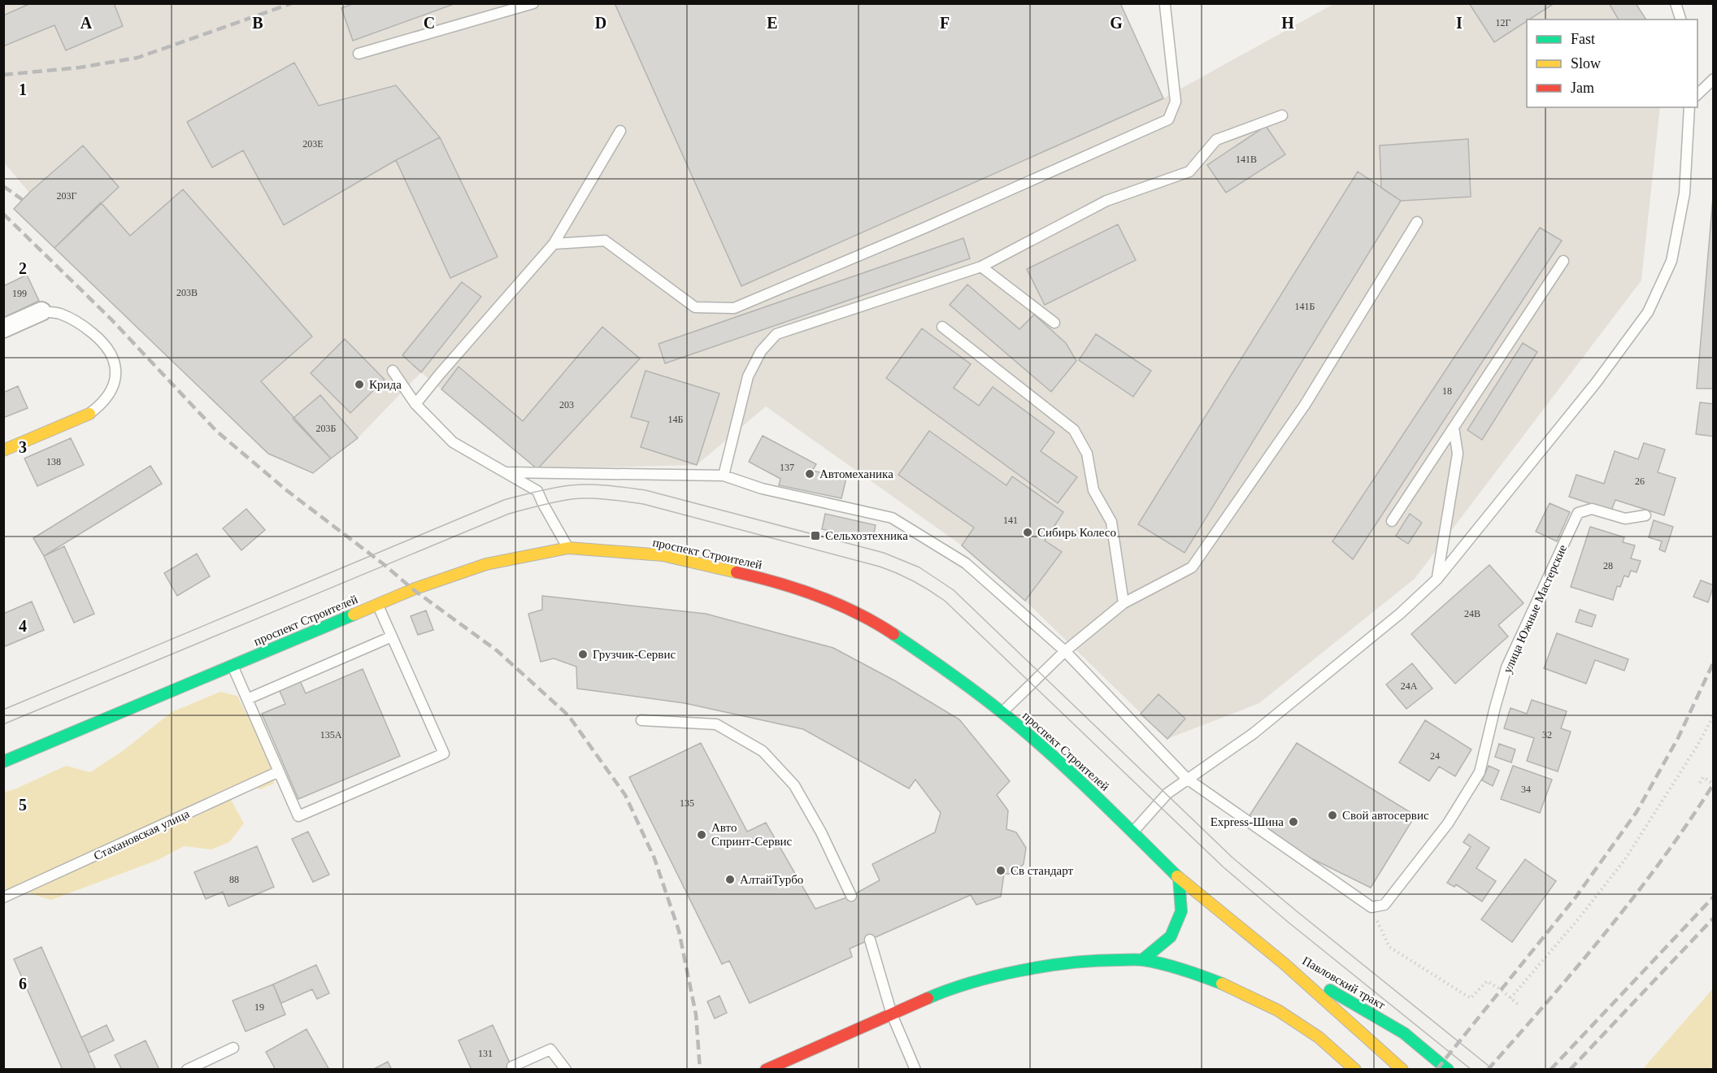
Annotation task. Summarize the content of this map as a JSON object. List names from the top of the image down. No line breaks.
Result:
{"streets":{"main road":["проспект Строителей","Павловский тракт"],"lane":["улица Южные Мастерские","Стахановская улица"]},"crossings":[["проспект Строителей","Павловский тракт"]],"places":{"other":["Крида","Автомеханика","Сибирь Колесо","Грузчик-Сервис","Свой автосервис","Express-Шина","Авто Спринт-Сервис","Св стандарт","АлтайТурбо"],"transit":["Сельхозтехника"]},"house_numbers":["12Г","203Е","141В","203Г","203В","199","141Б","18","203","14Б","203Б","138","137","26","141","28","24В","24А","135А","32","24","34","135","88","19","131"],"legend":["Fast","Slow","Jam"],"grid":{"columns":["A","B","C","D","E","F","G","H","I"],"rows":["1","2","3","4","5","6"]}}
